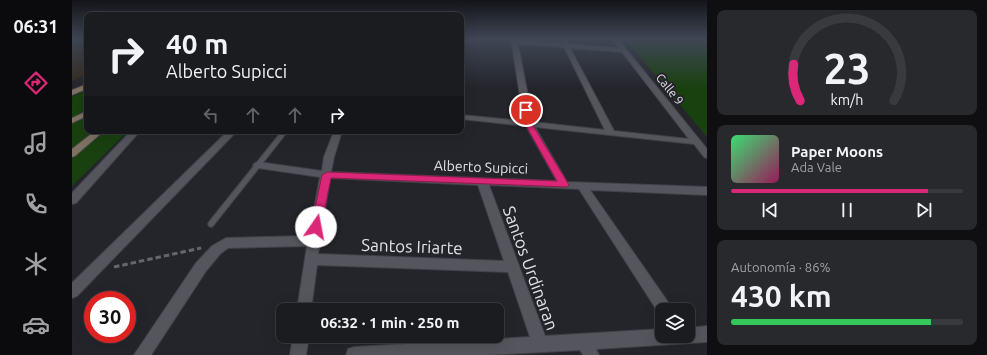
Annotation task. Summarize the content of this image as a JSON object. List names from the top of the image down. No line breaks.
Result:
{"streets":{"street":["Calle 9","Alberto Supicci","Santos Iriarte","Santos Urdinaran"]},"crossings":[["Alberto Supicci","Santos Urdinaran"],["Santos Iriarte","Santos Urdinaran"]],"page":{"tabs":"06:31","turn":["40 m","Alberto Supicci"],"song":["Paper Moons","Ada Vale"],"tile":["Autonomía · 86%","430 km"],"limit":"30","trip":"06:32 · 1 min · 250 m","gauge":["23","km/h"]}}
